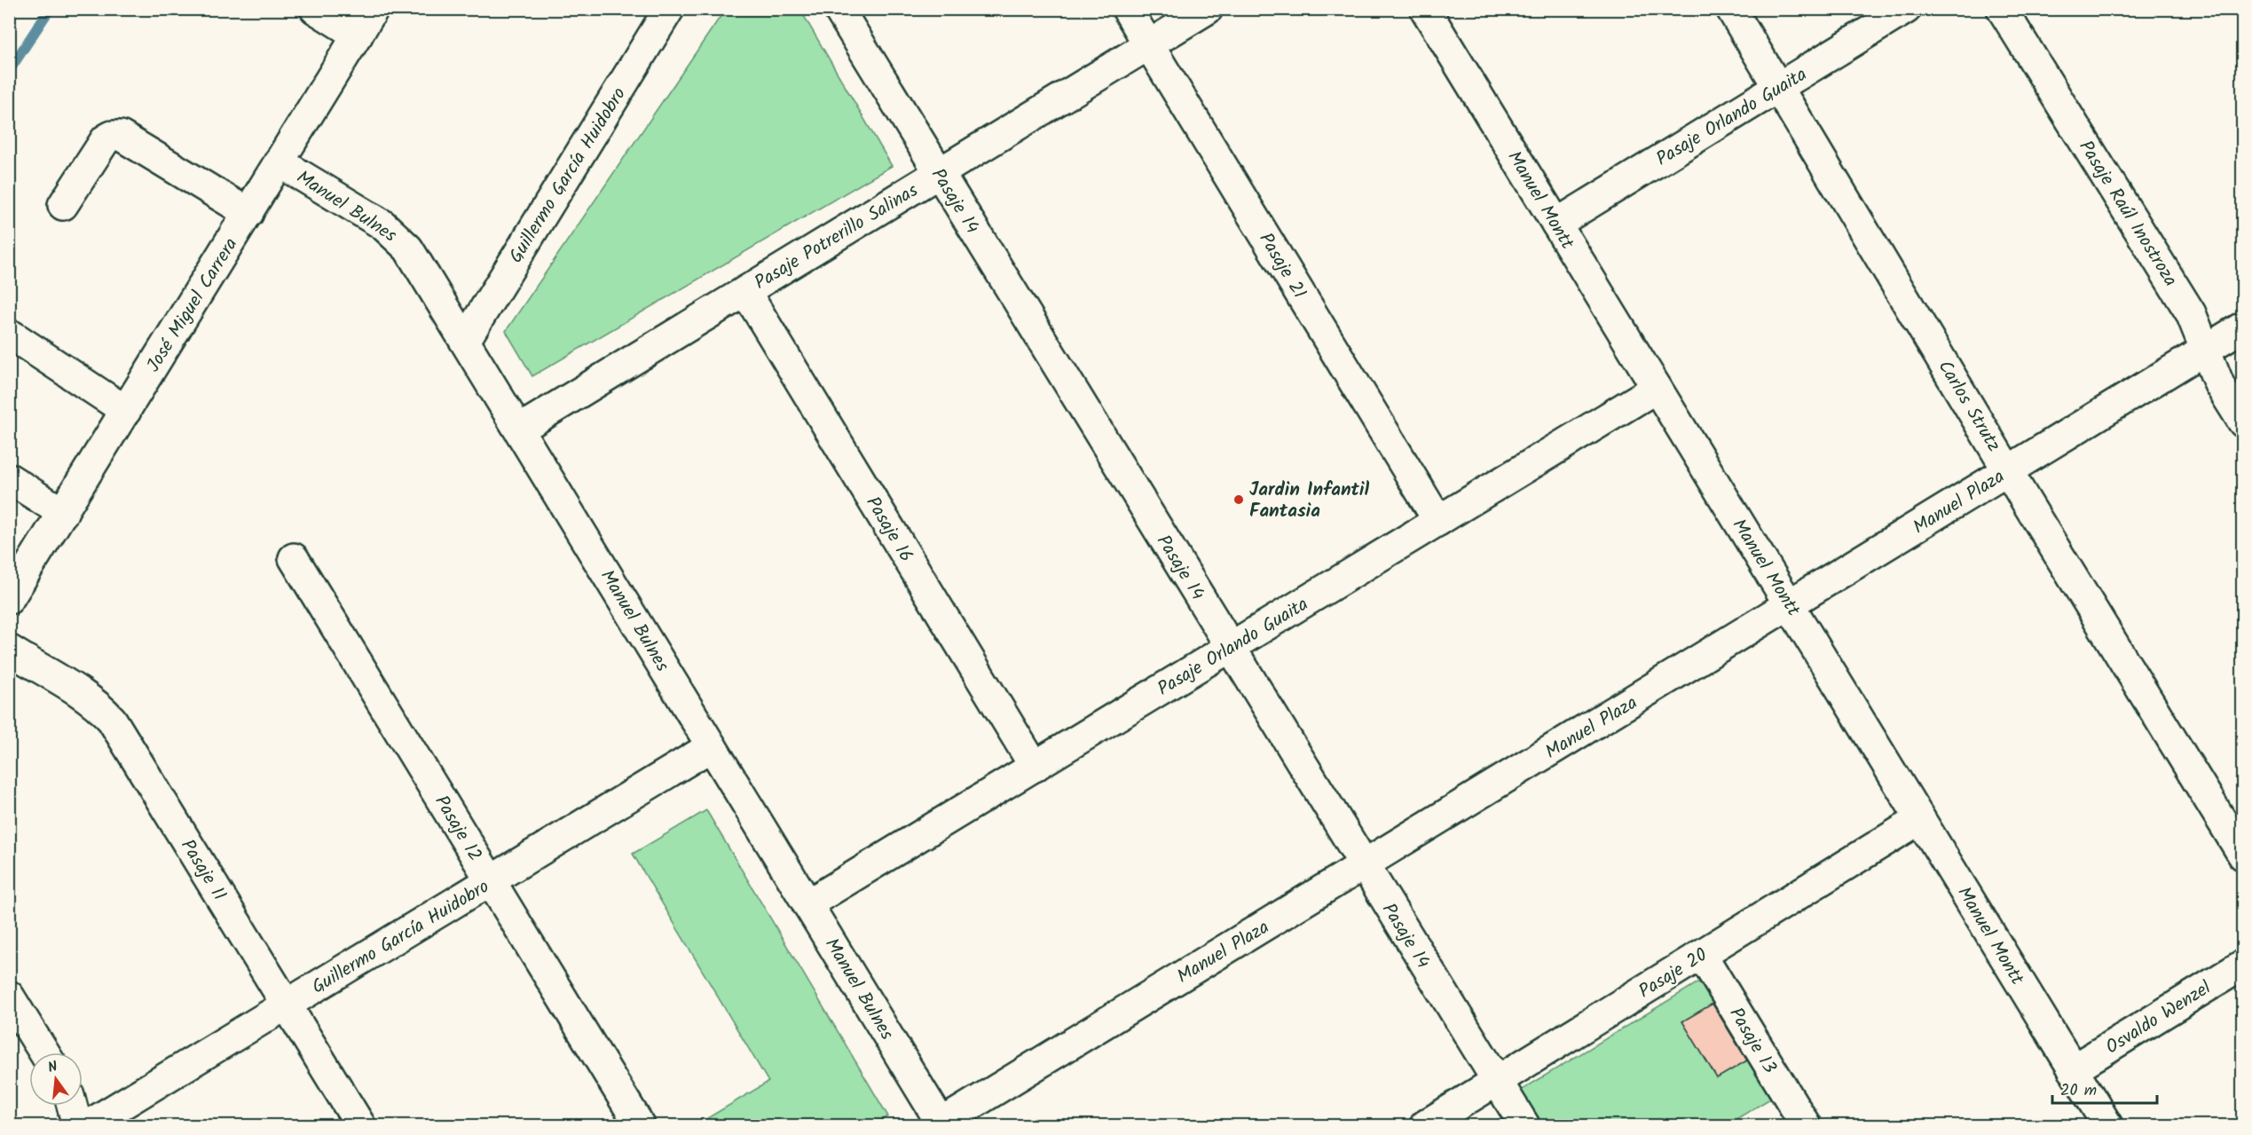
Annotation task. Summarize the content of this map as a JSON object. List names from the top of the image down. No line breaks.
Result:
{"streets":{"street":["Pasaje Orlando Guaita","Guillermo García Huidobro","Manuel Montt","Pasaje 14","Manuel Bulnes","Pasaje Raúl Inostroza","Pasaje Potrerillo Salinas","Pasaje 21","José Miguel Carrera","Carlos Strutz","Manuel Plaza","Pasaje 16","Pasaje 12","Pasaje 11","Pasaje 20","Osvaldo Wenzel","Pasaje 13"]},"crossings":[["Pasaje Orlando Guaita","Manuel Montt"],["Pasaje Orlando Guaita","Pasaje 14"],["Pasaje Orlando Guaita","Manuel Bulnes"],["Pasaje Orlando Guaita","Pasaje 21"],["Pasaje Orlando Guaita","Carlos Strutz"],["Pasaje Orlando Guaita","Pasaje 16"],["Guillermo García Huidobro","Manuel Bulnes"],["Guillermo García Huidobro","Pasaje 12"],["Guillermo García Huidobro","Pasaje 11"],["Manuel Montt","Manuel Plaza"],["Manuel Montt","Pasaje 20"],["Manuel Montt","Osvaldo Wenzel"],["Pasaje 14","Pasaje Potrerillo Salinas"],["Pasaje 14","Manuel Plaza"],["Pasaje 14","Pasaje 20"],["Manuel Bulnes","Pasaje Potrerillo Salinas"],["Manuel Bulnes","José Miguel Carrera"],["Manuel Bulnes","Manuel Plaza"],["Pasaje Raúl Inostroza","Manuel Plaza"],["Pasaje Potrerillo Salinas","Pasaje 21"],["Pasaje Potrerillo Salinas","Pasaje 16"],["Carlos Strutz","Manuel Plaza"],["Pasaje 20","Pasaje 13"]],"places":["Jardin Infantil Fantasia"],"scale_bar":"20 m","north":"top"}
